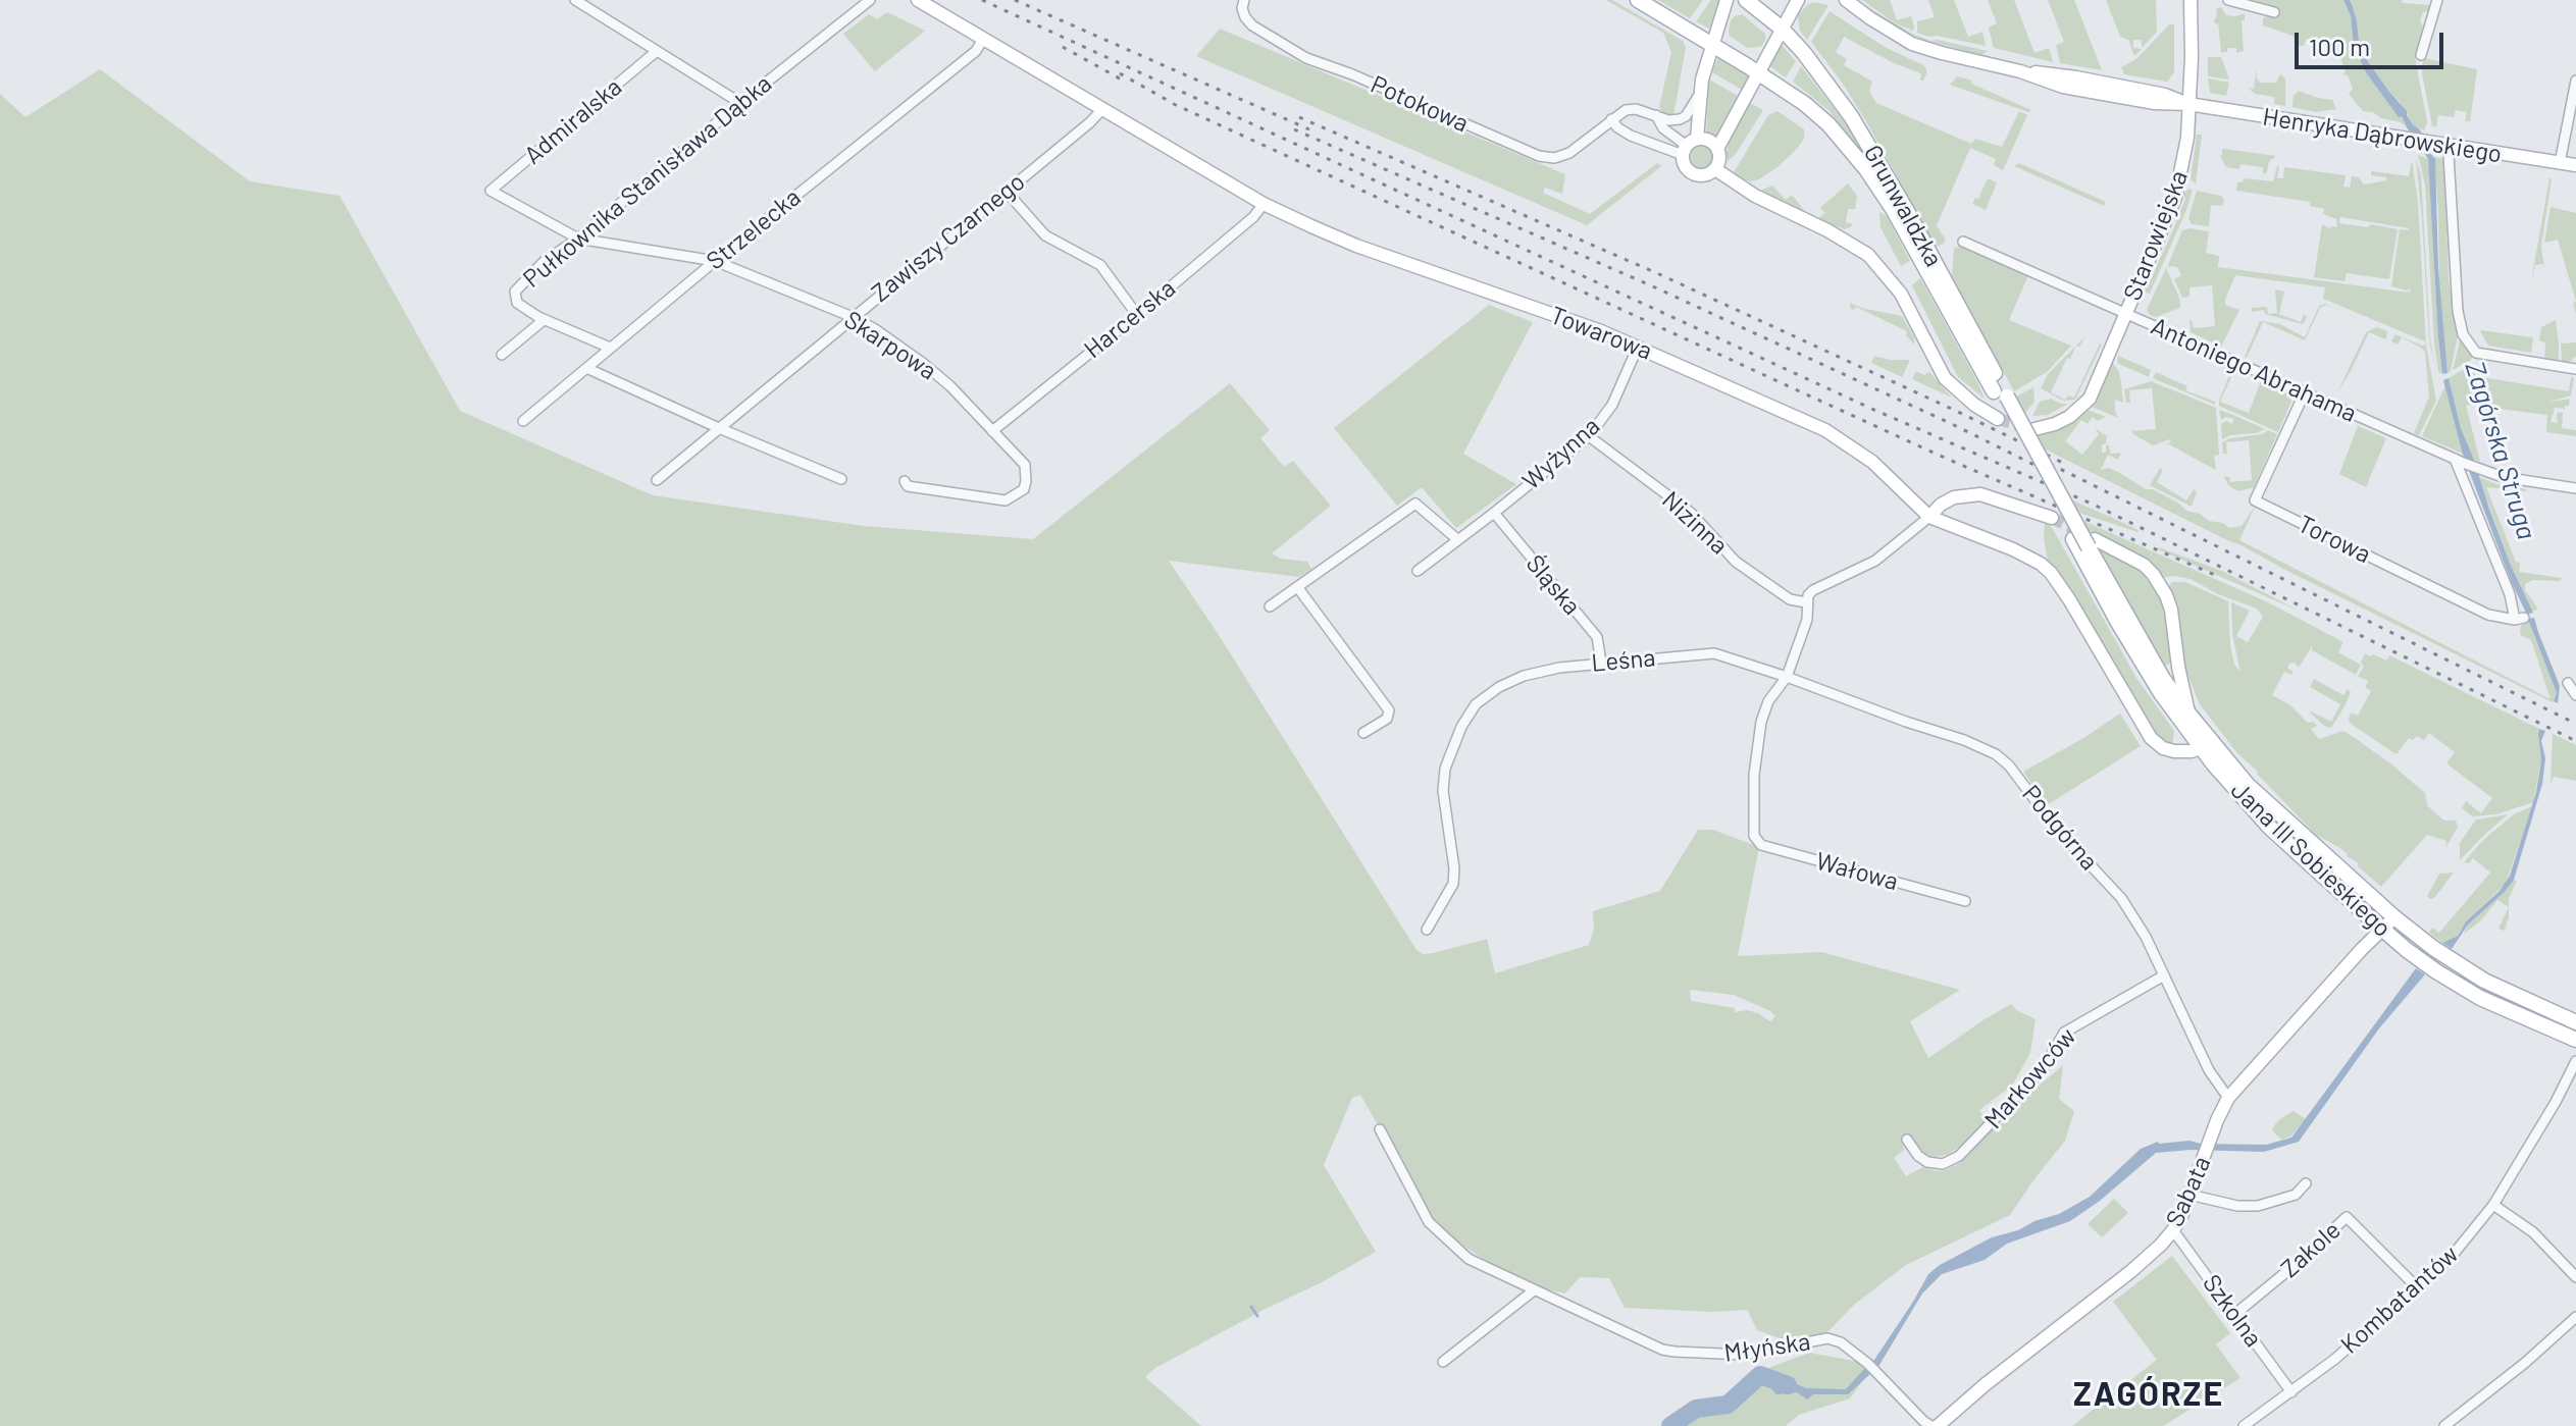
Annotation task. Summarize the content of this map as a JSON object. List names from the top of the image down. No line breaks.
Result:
{"streets":{"main road":["Grunwaldzka","Jana III Sobieskiego"],"street":["Potokowa","Admiralska","Henryka Dąbrowskiego","Pułkownika Stanisława Dąbka","Strzelecka","Starowiejska","Zawiszy Czarnego","Harcerska","Towarowa","Skarpowa","Antoniego Abrahama","Wyżynna","Nizinna","Torowa","Śląska","Leśna","Podgórna","Wałowa","Markowców","Sabata","Zakole","Kombatantów","Szkolna","Młyńska"]},"crossings":[["Admiralska","Skarpowa"],["Henryka Dąbrowskiego","Starowiejska"],["Pułkownika Stanisława Dąbka","Strzelecka"],["Pułkownika Stanisława Dąbka","Skarpowa"],["Grunwaldzka","Jana III Sobieskiego"],["Strzelecka","Towarowa"],["Strzelecka","Skarpowa"],["Starowiejska","Antoniego Abrahama"],["Zawiszy Czarnego","Towarowa"],["Zawiszy Czarnego","Skarpowa"],["Harcerska","Towarowa"],["Harcerska","Skarpowa"],["Towarowa","Wyżynna"],["Towarowa","Jana III Sobieskiego"],["Antoniego Abrahama","Torowa"],["Wyżynna","Nizinna"],["Wyżynna","Śląska"],["Śląska","Leśna"],["Leśna","Podgórna"],["Leśna","Wałowa"],["Podgórna","Wałowa"],["Podgórna","Markowców"],["Podgórna","Sabata"],["Jana III Sobieskiego","Sabata"],["Sabata","Szkolna"],["Zakole","Kombatantów"],["Zakole","Szkolna"],["Kombatantów","Szkolna"]],"districts":["ZAGÓRZE"],"water":["Zagórska Struga"],"scale_bar":"100 m"}
